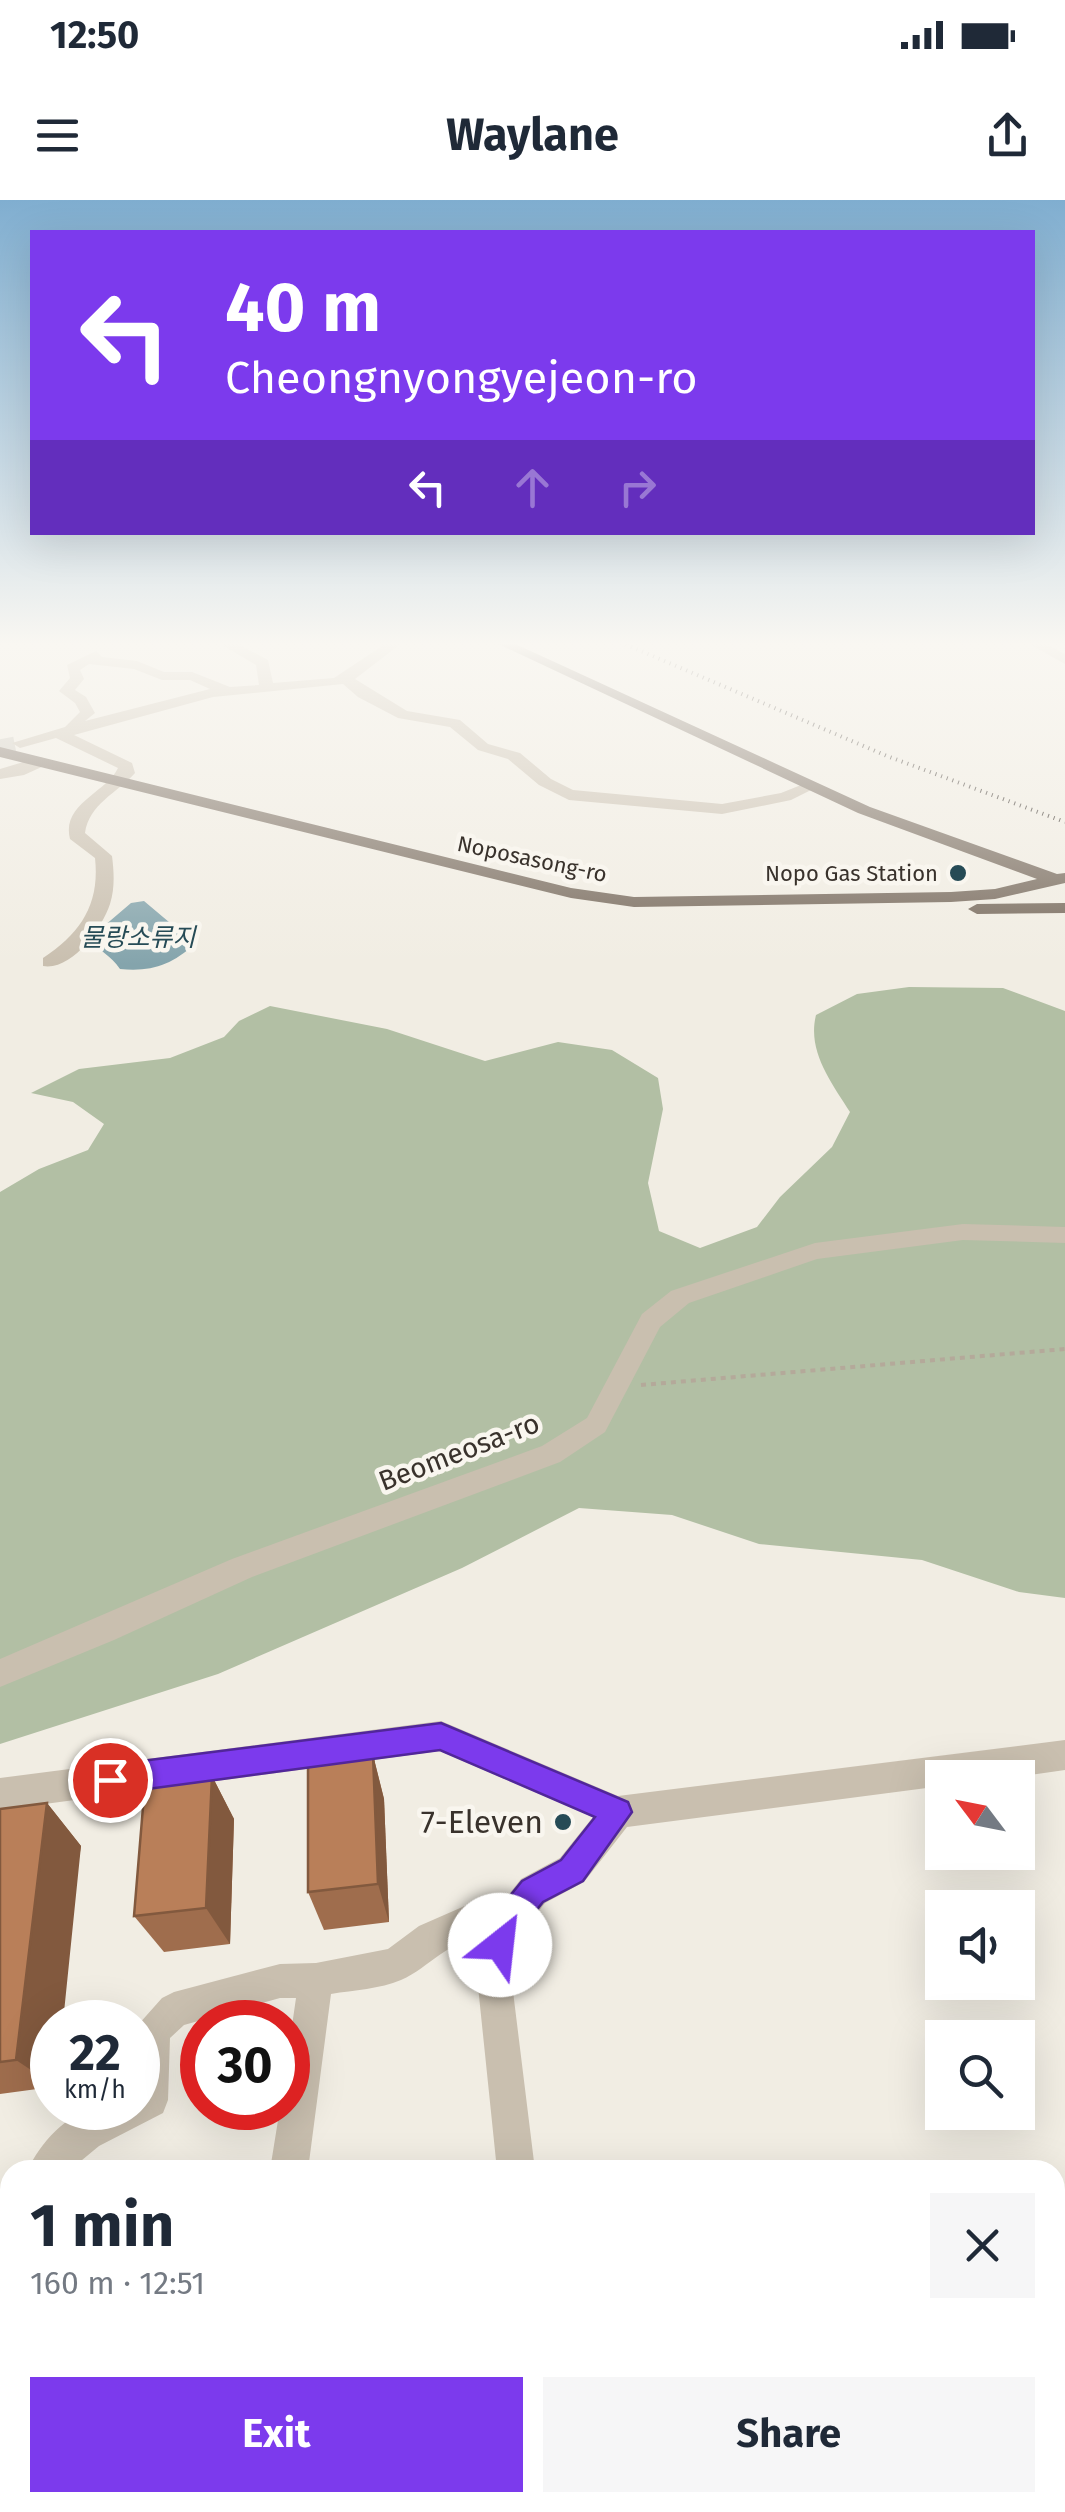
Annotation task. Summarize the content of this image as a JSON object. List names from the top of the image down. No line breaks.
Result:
{"streets":{"main road":["Noposasong-ro"],"street":["Beomeosa-ro"]},"water":["물랑소류지"],"places":["Nopo Gas Station","7-Eleven"],"north":"top left","page":{"status":"12:50","header":"Waylane","turn":["40 m","Cheongnyongyejeon-ro"],"speed":"22 km/h","limit":"30","heading":["1 min","160 m · 12:51"],"buttons":["Exit","Share"]}}
